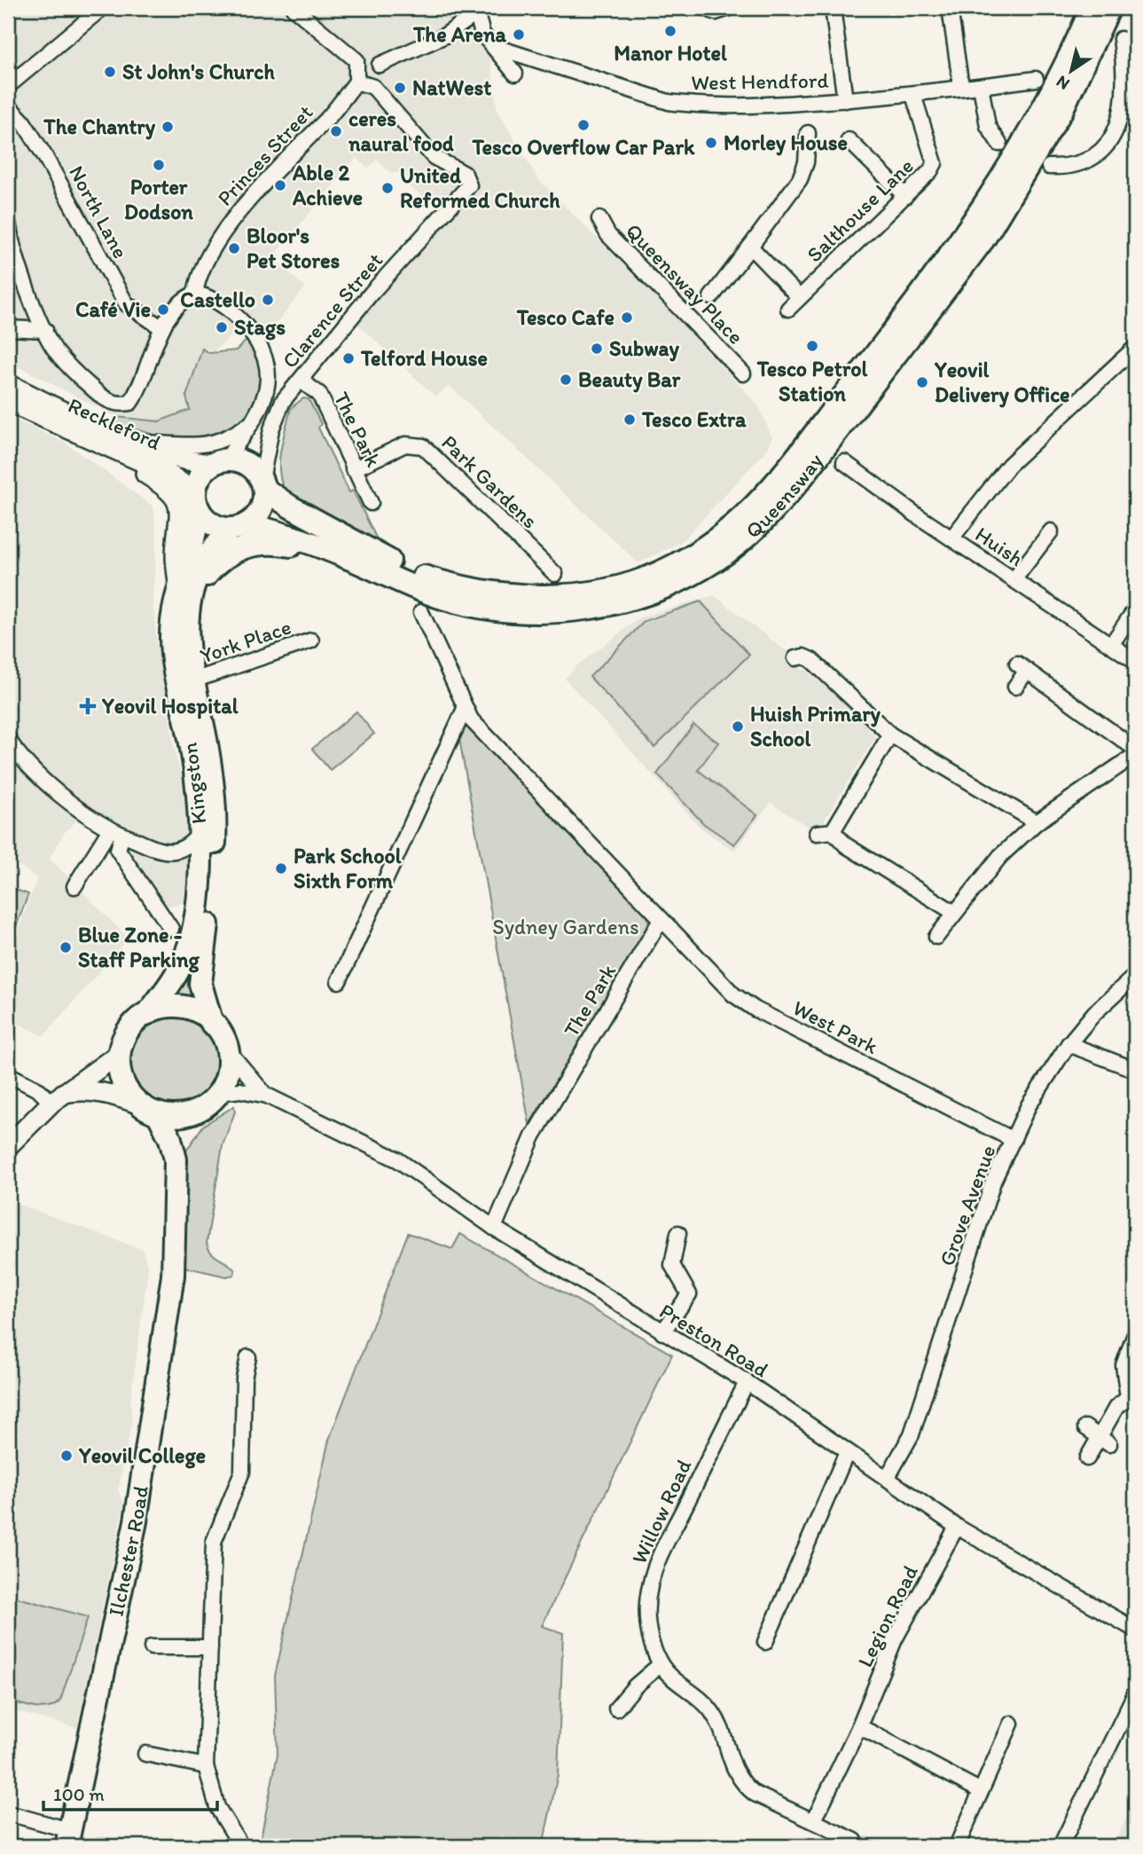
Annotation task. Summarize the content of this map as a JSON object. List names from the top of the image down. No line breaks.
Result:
{"streets":{"highway":["Queensway","Kingston","Ilchester Road"],"main road":["Reckleford"],"street":["West Hendford","Princes Street","Salthouse Lane","North Lane","Queensway Place","Clarence Street","The Park","Park Gardens","Huish","York Place","West Park","Grove Avenue","Preston Road","Willow Road","Legion Road"]},"crossings":[["West Hendford","Salthouse Lane"],["Clarence Street","Reckleford"],["Clarence Street","The Park"],["Clarence Street","Queensway"],["Clarence Street","Kingston"],["Reckleford","Queensway"],["Reckleford","Kingston"],["The Park","Park Gardens"],["The Park","West Park"],["The Park","Preston Road"],["Queensway","Kingston"],["York Place","Kingston"],["Kingston","Preston Road"],["Kingston","Ilchester Road"],["West Park","Grove Avenue"],["Grove Avenue","Preston Road"],["Preston Road","Willow Road"],["Preston Road","Ilchester Road"],["Preston Road","Legion Road"],["Willow Road","Legion Road"]],"parks":["Sydney Gardens"],"places":{"other":["Manor Hotel","The Arena","St John's Church","NatWest","Tesco Overflow Car Park","The Chantry","ceres naural food","Morley House","Porter Dodson","Able 2 Achieve","United Reformed Church","Bloor's Pet Stores","Castello","Café Vie","Tesco Cafe","Stags","Tesco Petrol Station","Subway","Telford House","Beauty Bar","Yeovil Delivery Office","Tesco Extra","Huish Primary School","Park School Sixth Form","Blue Zone - Staff Parking","Yeovil College"],"health":["Yeovil Hospital"]},"scale_bar":"100 m","north":"bottom left"}
